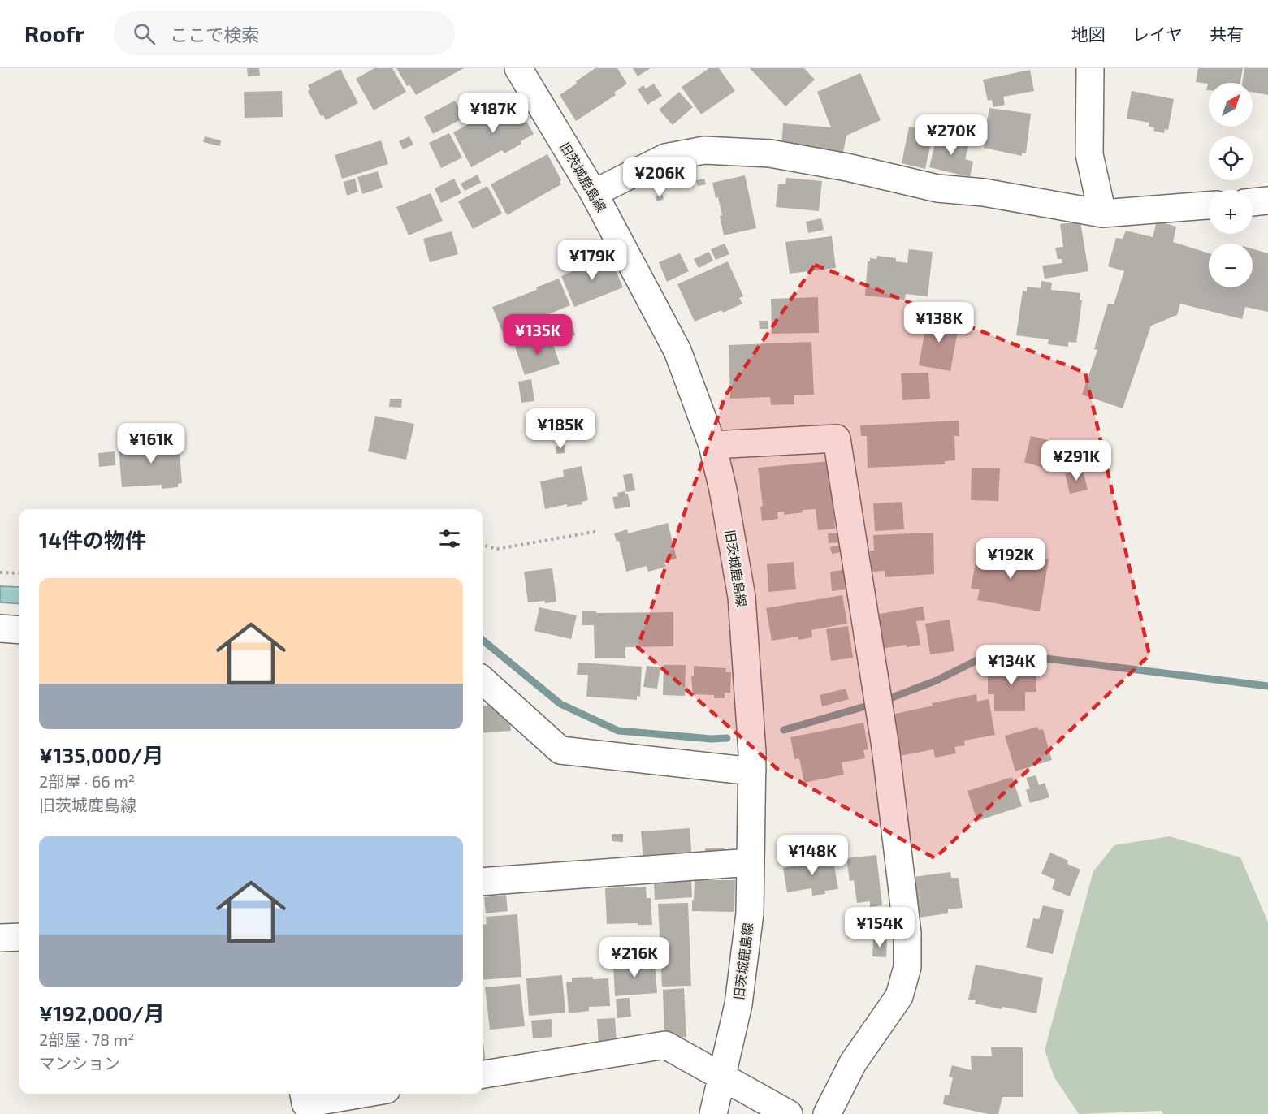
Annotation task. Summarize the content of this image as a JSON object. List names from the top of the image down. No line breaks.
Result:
{"streets":{"street":["旧茨城鹿島線"]},"north":"top right","page":{"header":"Roofr","search":"ここで検索","nav":["地図","レイヤ","共有"],"map_buttons":["+","−"],"price":["¥187K","¥270K","¥206K","¥179K","¥138K","¥135K","¥185K","¥161K","¥291K","¥192K","¥134K","¥148K","¥154K","¥216K"],"heading":"14件の物件","list":[{"name":"¥135,000/月","note":"2部屋 · 66 m² · 旧茨城鹿島線"},{"name":"¥192,000/月","note":"2部屋 · 78 m² · マンション"}]}}
